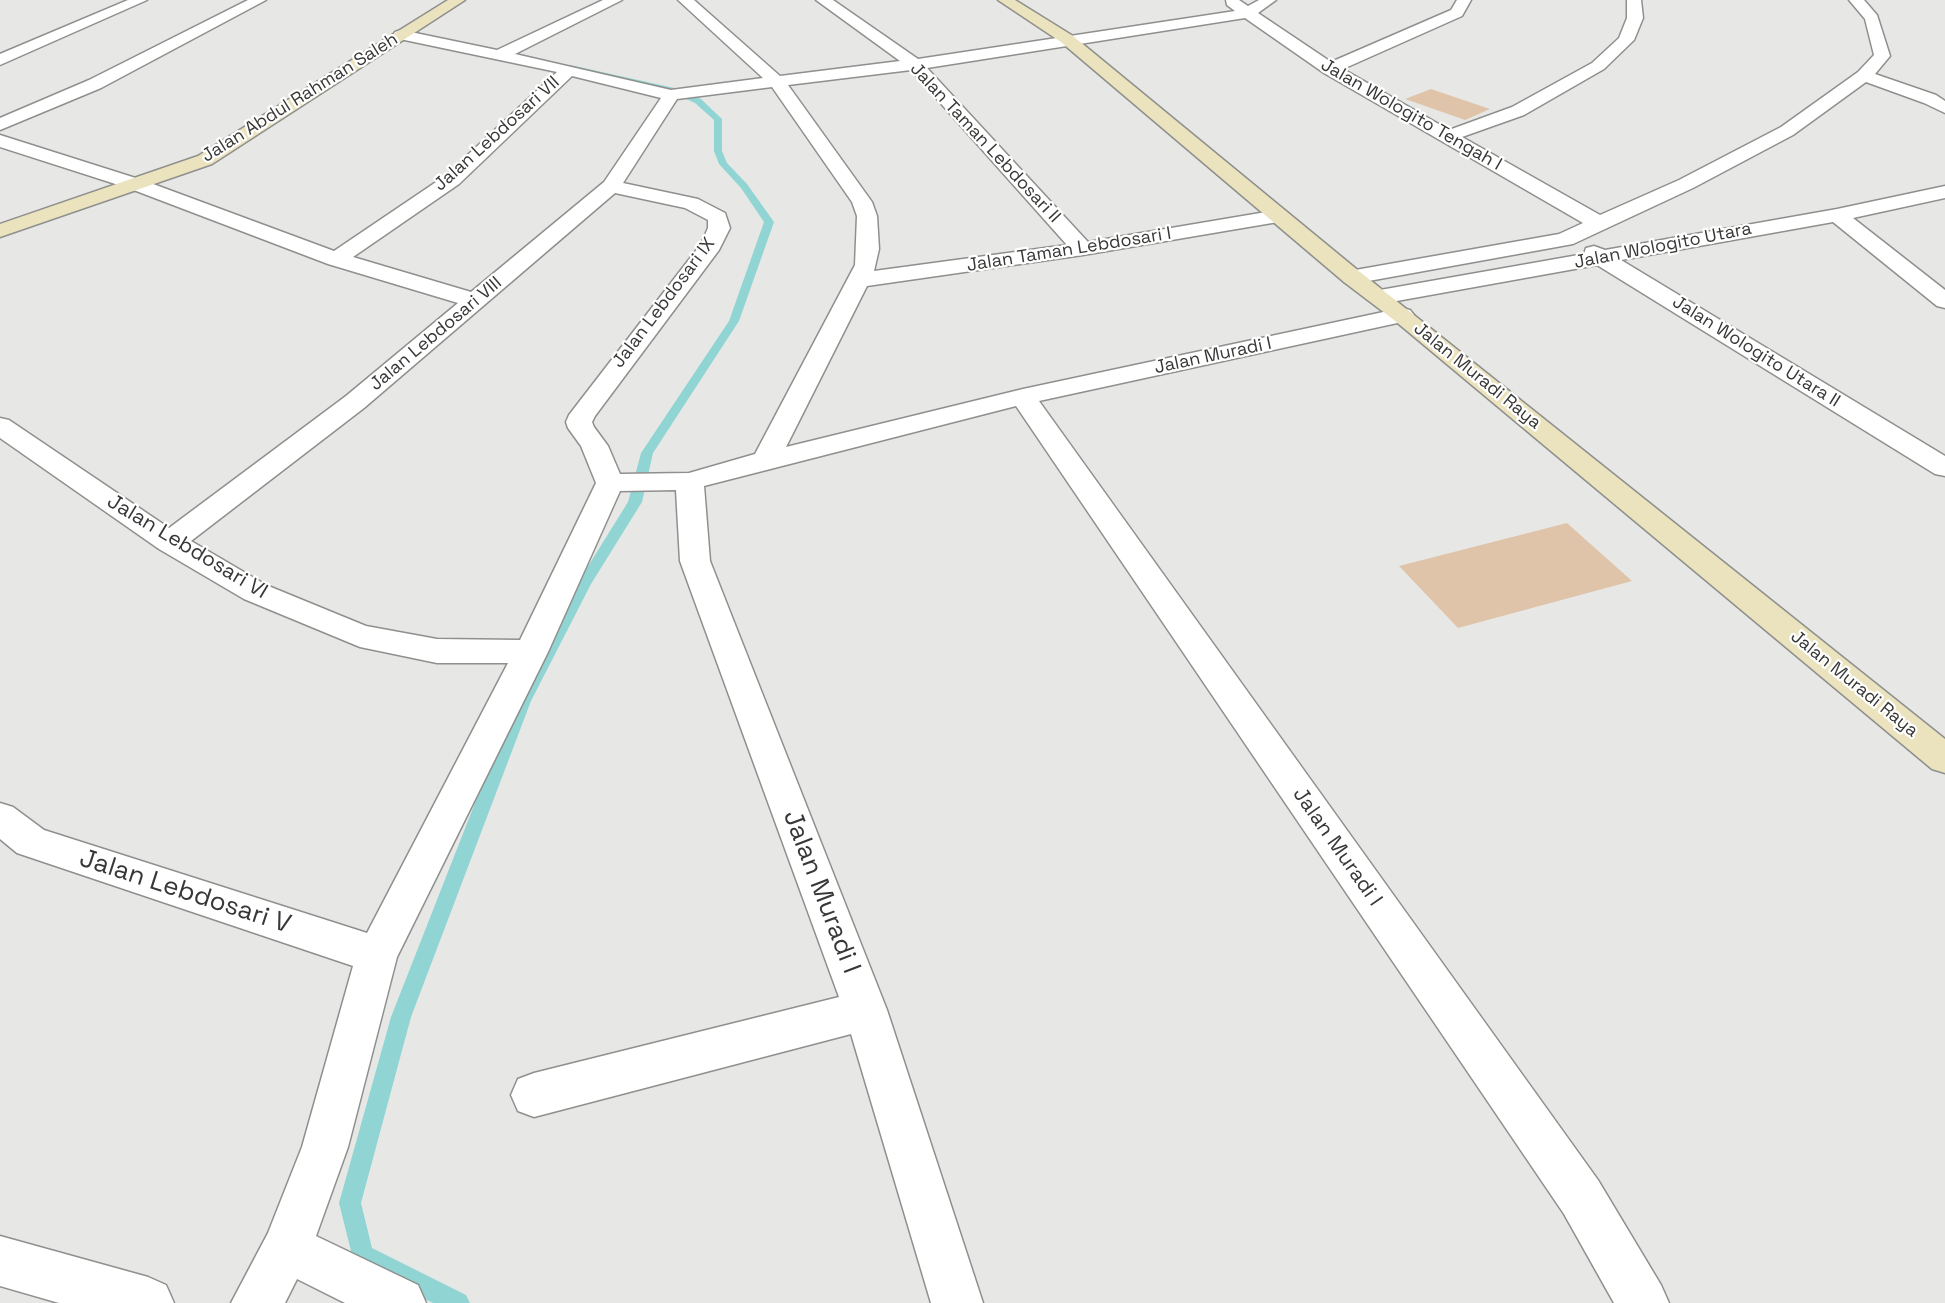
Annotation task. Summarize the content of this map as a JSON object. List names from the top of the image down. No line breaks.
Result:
{"streets":{"street":["Jalan Abdul Rahman Saleh","Jalan Wologito Tengah I","Jalan Lebdosari VII","Jalan Taman Lebdosari II","Jalan Wologito Utara","Jalan Taman Lebdosari I","Jalan Lebdosari IX","Jalan Lebdosari VIII","Jalan Wologito Utara II","Jalan Muradi I","Jalan Muradi Raya","Jalan Lebdosari VI","Jalan Lebdosari V"]},"crossings":[["Jalan Taman Lebdosari II","Jalan Taman Lebdosari I"],["Jalan Wologito Utara","Jalan Wologito Utara II"],["Jalan Wologito Utara","Jalan Muradi Raya"],["Jalan Taman Lebdosari I","Jalan Muradi Raya"],["Jalan Lebdosari IX","Jalan Lebdosari VIII"],["Jalan Lebdosari VIII","Jalan Lebdosari VI"],["Jalan Muradi I","Jalan Muradi Raya"]]}
